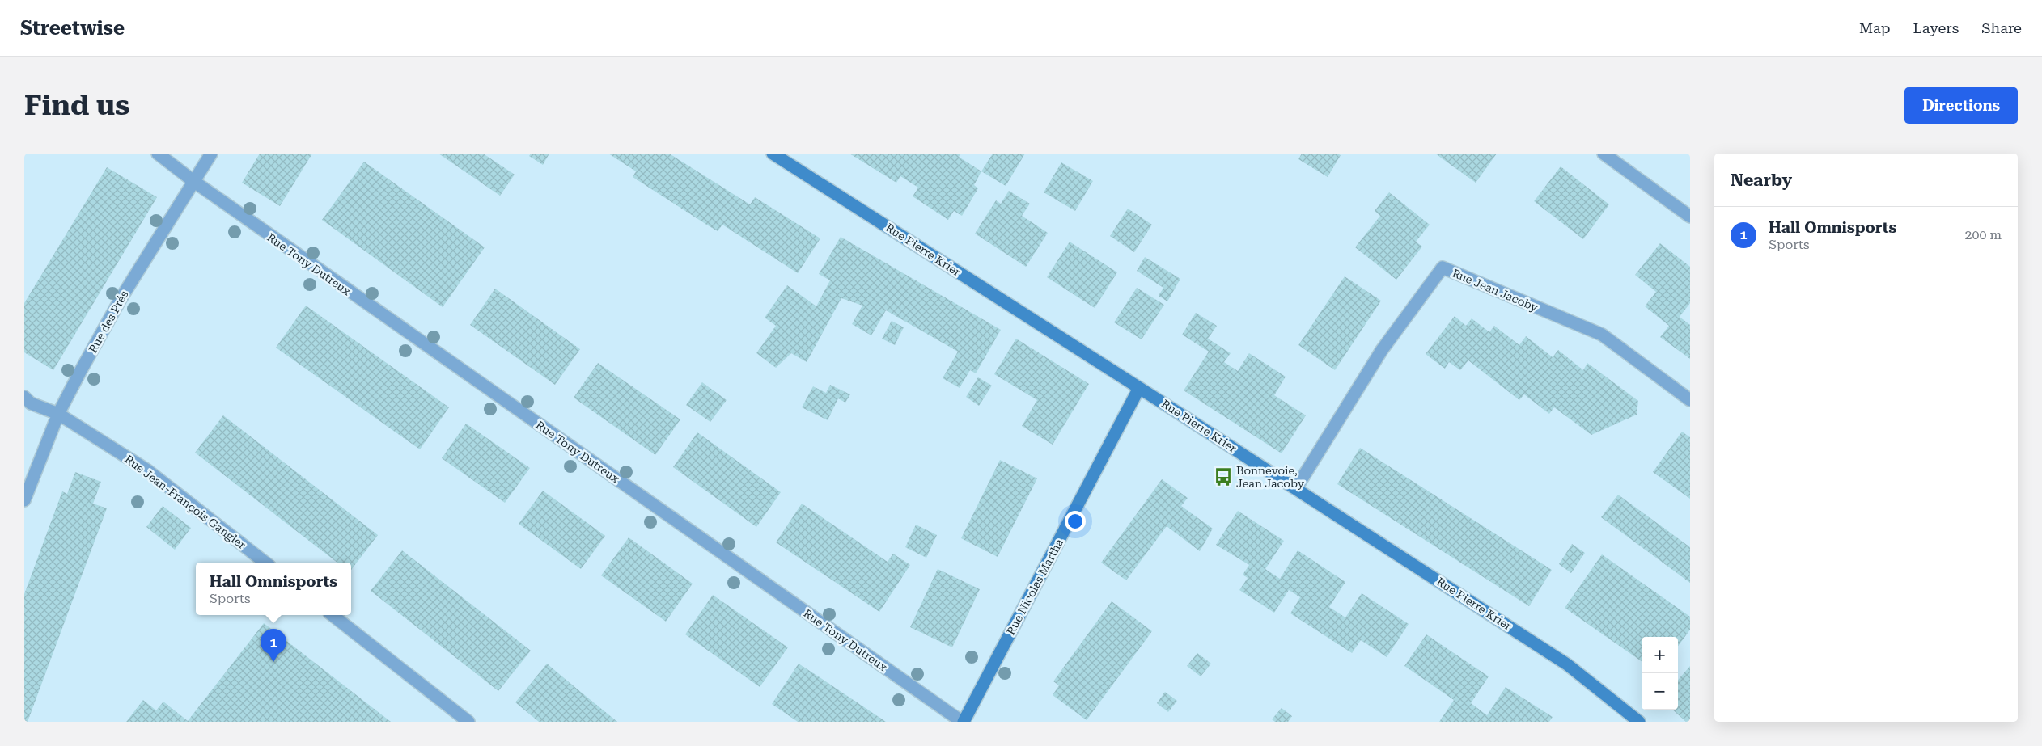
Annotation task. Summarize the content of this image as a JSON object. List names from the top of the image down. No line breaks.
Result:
{"streets":{"main road":["Rue Pierre Krier","Rue Nicolas Martha"],"street":["Rue Tony Dutreux","Rue Jean Jacoby","Rue des Prés","Rue Jean-François Gangler"]},"crossings":[["Rue Pierre Krier","Rue Jean Jacoby"],["Rue Pierre Krier","Rue Nicolas Martha"],["Rue Tony Dutreux","Rue des Prés"],["Rue Tony Dutreux","Rue Nicolas Martha"],["Rue des Prés","Rue Jean-François Gangler"]],"places":{"bus stop":["Bonnevoie, Jean Jacoby"]},"page":{"header":"Streetwise","nav":["Map","Layers","Share"],"buttons":"Directions","title":"Find us","heading":"Nearby","list":[{"mark":"1","name":"Hall Omnisports","note":"Sports","value":"200 m"}],"popup":["Hall Omnisports","Sports"],"pins":"1","map_buttons":["+","−"]}}
